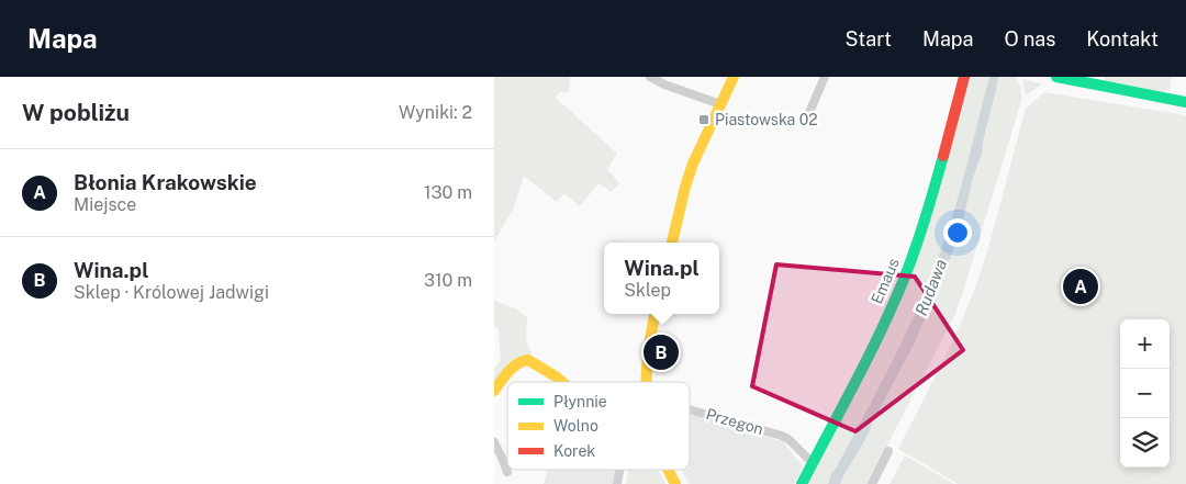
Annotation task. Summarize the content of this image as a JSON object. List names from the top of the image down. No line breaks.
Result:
{"streets":{"street":["Emaus","Przegon"]},"crossings":[["Emaus","Przegon"]],"water":["Rudawa"],"places":{"transit":["Piastowska 02"]},"legend":["Płynnie","Wolno","Korek"],"page":{"header":"Mapa","nav":["Start","Mapa","O nas","Kontakt"],"heading":["W pobliżu","Wyniki: 2"],"list":[{"mark":"A","name":"Błonia Krakowskie","note":"Miejsce","value":"130 m"},{"mark":"B","name":"Wina.pl","note":"Sklep · Królowej Jadwigi","value":"310 m"}],"popup":["Wina.pl","Sklep"],"pins":["A","B"],"map_buttons":["+","−"]}}
